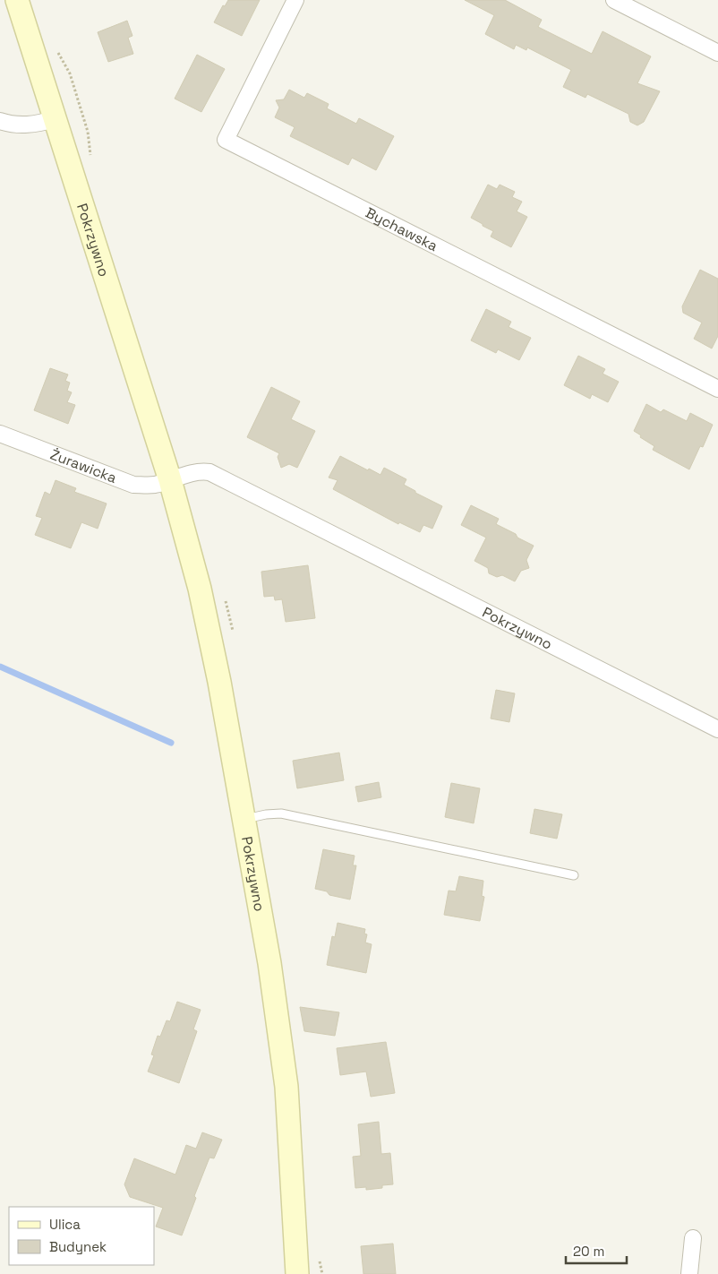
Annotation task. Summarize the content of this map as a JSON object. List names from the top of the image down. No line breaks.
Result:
{"streets":{"street":["Bychawska","Pokrzywno","Żurawicka"]},"crossings":[["Pokrzywno","Żurawicka"]],"legend":["Ulica","Budynek"],"scale_bar":"20 m"}
